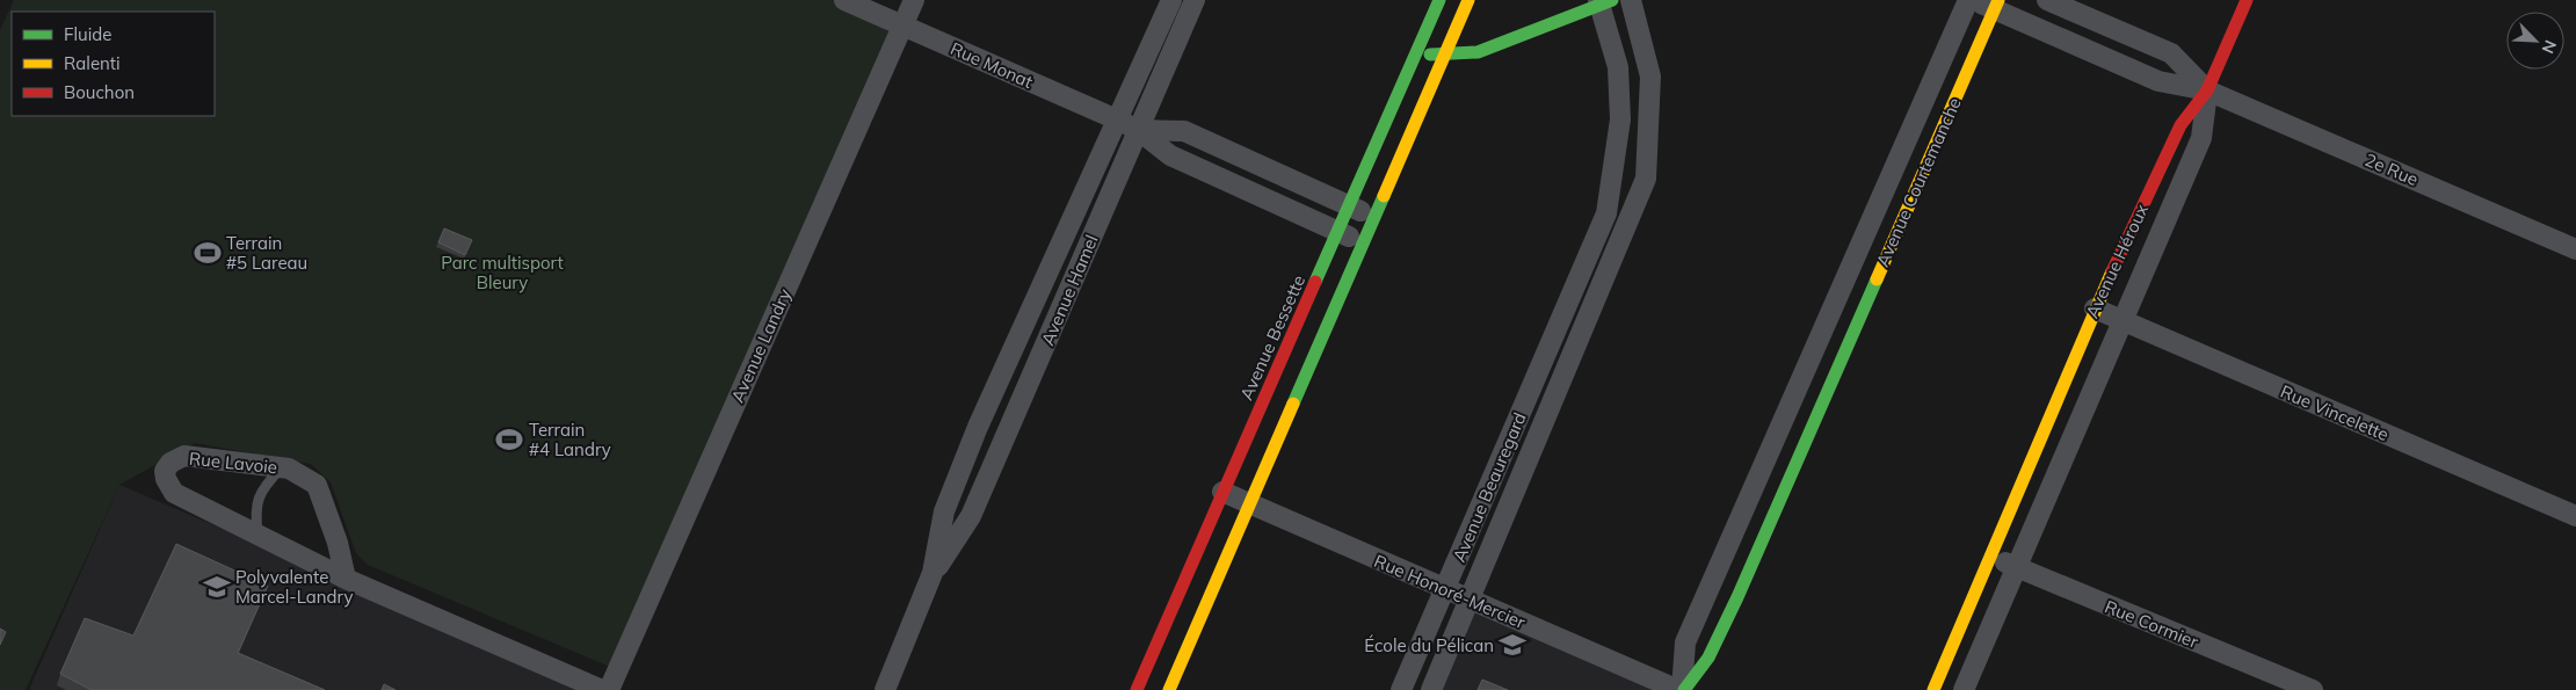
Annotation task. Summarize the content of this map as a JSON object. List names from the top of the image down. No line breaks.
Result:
{"streets":{"street":["Rue Monat","2e Rue","Avenue Courtemanche","Avenue Héroux","Avenue Hamel","Avenue Bessette","Avenue Landry","Rue Vincelette","Rue Lavoie","Avenue Beauregard","Rue Honoré-Mercier","Rue Cormier"]},"crossings":[["Rue Monat","Avenue Hamel"],["Rue Monat","Avenue Bessette"],["Rue Monat","Avenue Landry"],["2e Rue","Avenue Courtemanche"],["2e Rue","Avenue Héroux"],["Avenue Héroux","Rue Vincelette"],["Avenue Héroux","Rue Cormier"],["Avenue Bessette","Rue Honoré-Mercier"],["Avenue Beauregard","Rue Honoré-Mercier"]],"parks":["Parc multisport Bleury"],"places":{"sports":["Terrain #5 Lareau","Terrain #4 Landry"],"school or university":["Polyvalente Marcel-Landry","École du Pélican"]},"legend":["Fluide","Ralenti","Bouchon"],"north":"bottom right"}
